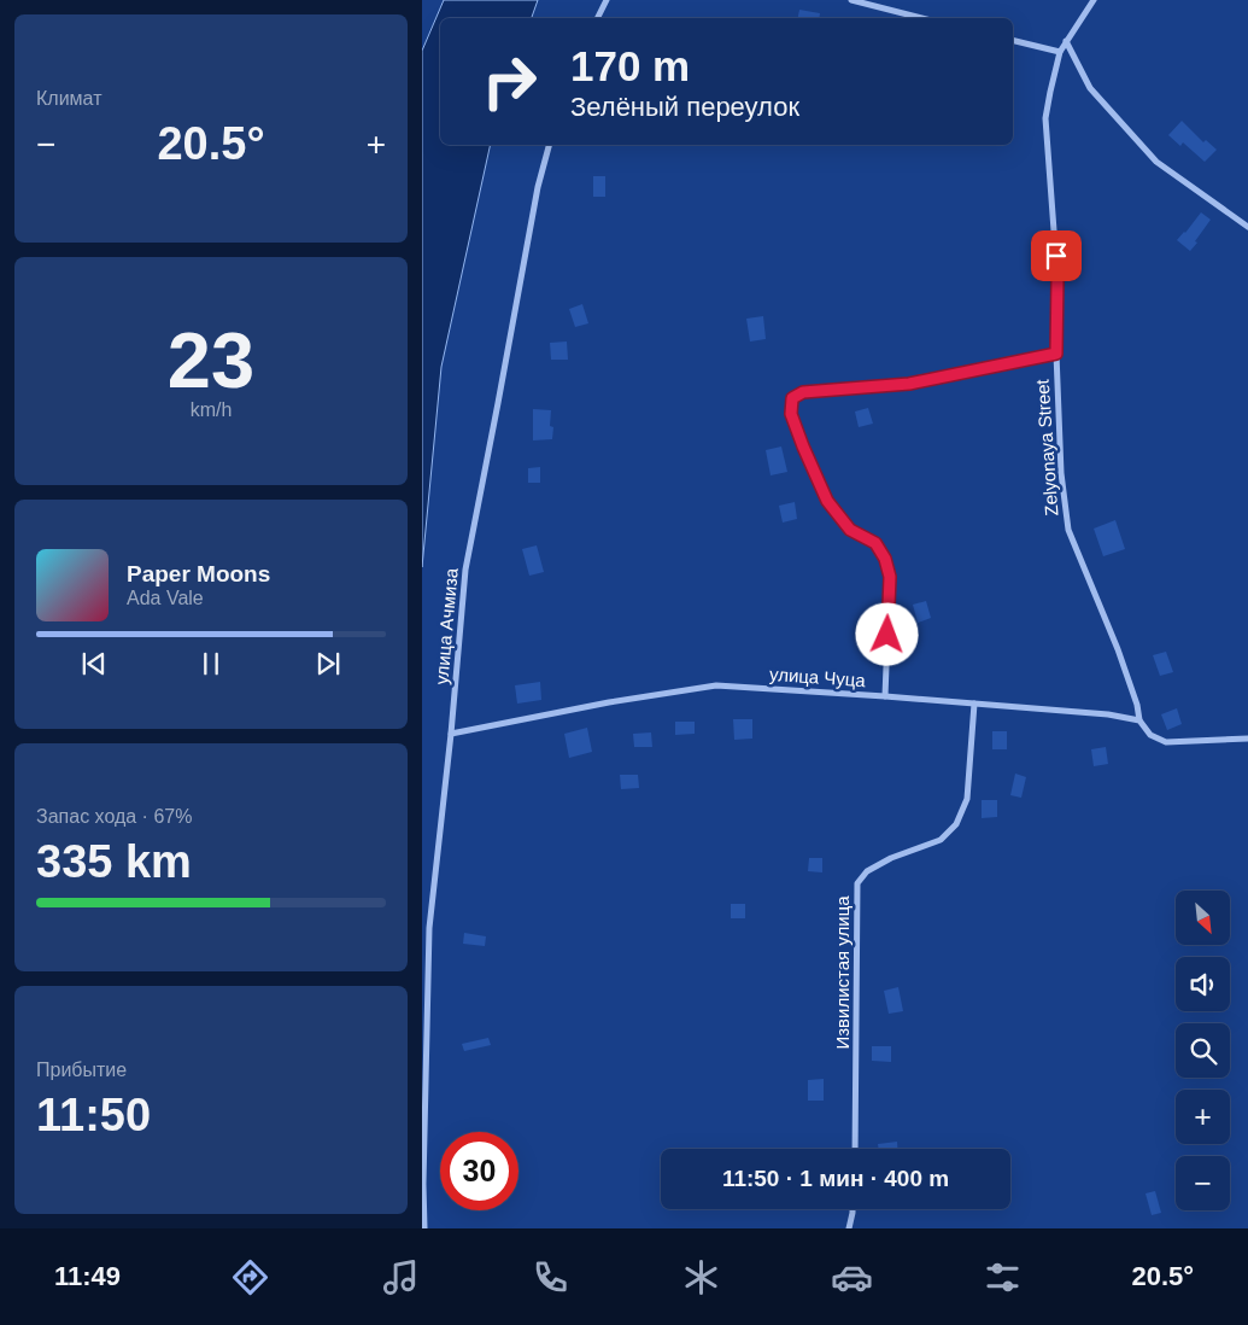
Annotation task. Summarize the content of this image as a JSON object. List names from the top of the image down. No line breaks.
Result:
{"streets":{"street":["Zelyonaya Street","улица Ачмиза","улица Чуца","Извилистая улица"]},"crossings":[["Zelyonaya Street","улица Чуца"],["улица Ачмиза","улица Чуца"],["улица Чуца","Извилистая улица"]],"north":"bottom right","page":{"tile":["Климат",["23","km/h"],["Запас хода · 67%","335 km"],["Прибытие","11:50"]],"turn":["170 m","Зелёный переулок"],"heat":["−","20.5°","+"],"song":["Paper Moons","Ada Vale"],"map_buttons":["+","−"],"limit":"30","trip":"11:50 · 1 мин · 400 m","tabs":["11:49","20.5°"]}}
